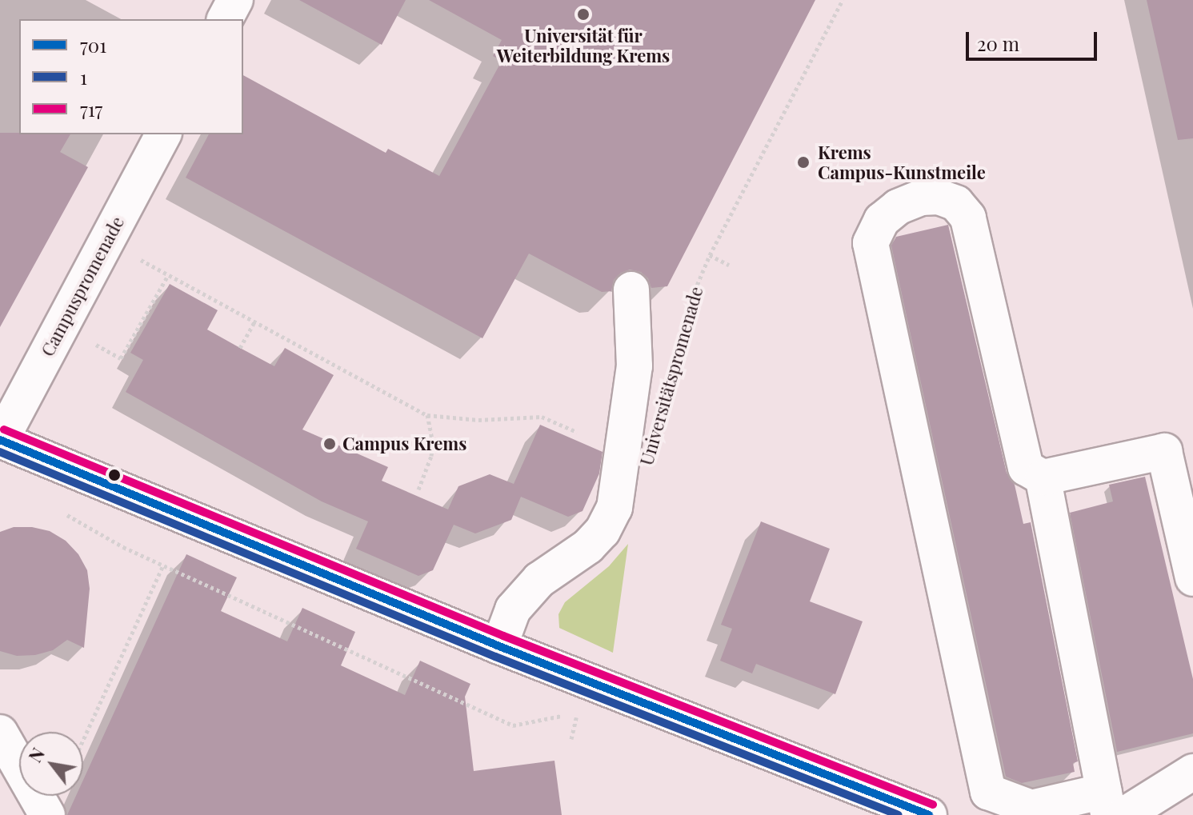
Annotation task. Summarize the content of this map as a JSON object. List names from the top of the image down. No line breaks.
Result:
{"streets":{"street":["Campuspromenade"],"path":["Universitätspromenade"]},"places":["Universität für Weiterbildung Krems","Krems Campus-Kunstmeile","Campus Krems"],"lines":["transit line 717","transit line 701","transit line 1"],"legend":["701","1","717"],"scale_bar":"20 m","north":"top left"}
